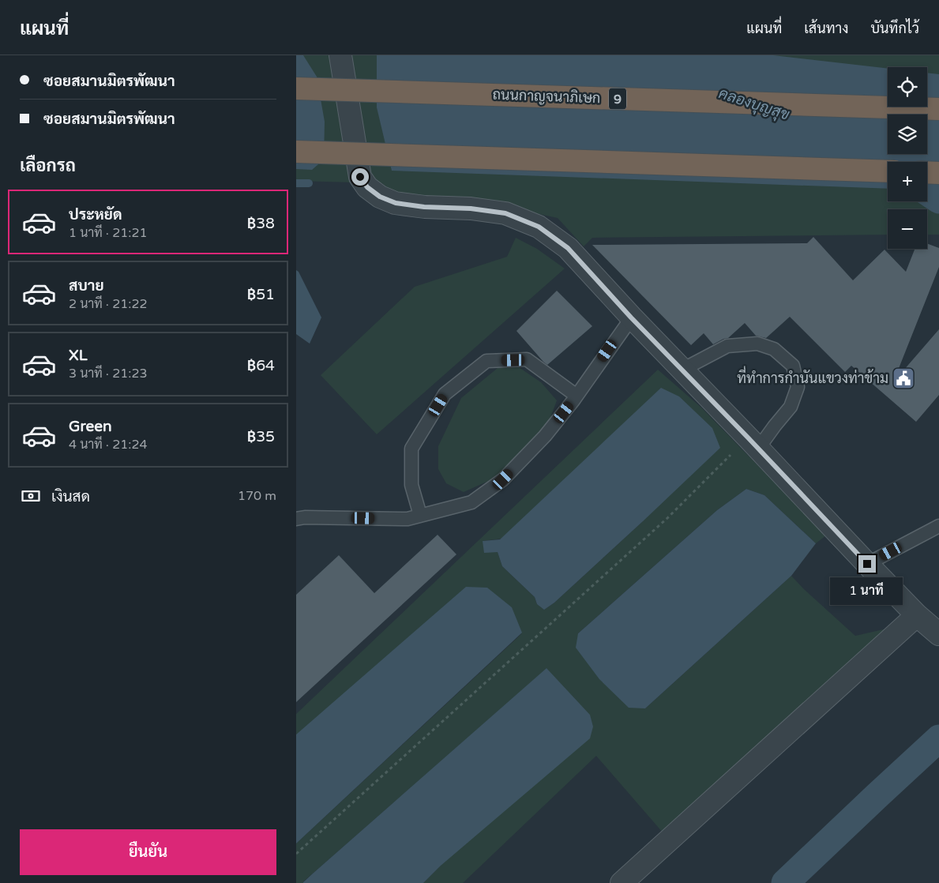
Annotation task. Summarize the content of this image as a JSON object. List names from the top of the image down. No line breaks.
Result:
{"streets":{"highway":["ถนนกาญจนาภิเษก","9"]},"water":["คลองบุญสุข"],"places":{"public building":["ที่ทำการกำนันแขวงท่าข้าม"]},"page":{"header":"แผนที่","nav":["แผนที่","เส้นทาง","บันทึกไว้"],"banner":["ซอยสมานมิตรพัฒนา","ซอยสมานมิตรพัฒนา"],"map_buttons":["+","−"],"heading":"เลือกรถ","list":[{"name":"ประหยัด","note":"1 นาที · 21:21","value":"฿38"},{"name":"สบาย","note":"2 นาที · 21:22","value":"฿51"},{"name":"XL","note":"3 นาที · 21:23","value":"฿64"},{"name":"Green","note":"4 นาที · 21:24","value":"฿35"}],"pay":["เงินสด","170 m"],"bubble":"1 นาที","buttons":"ยืนยัน"}}
